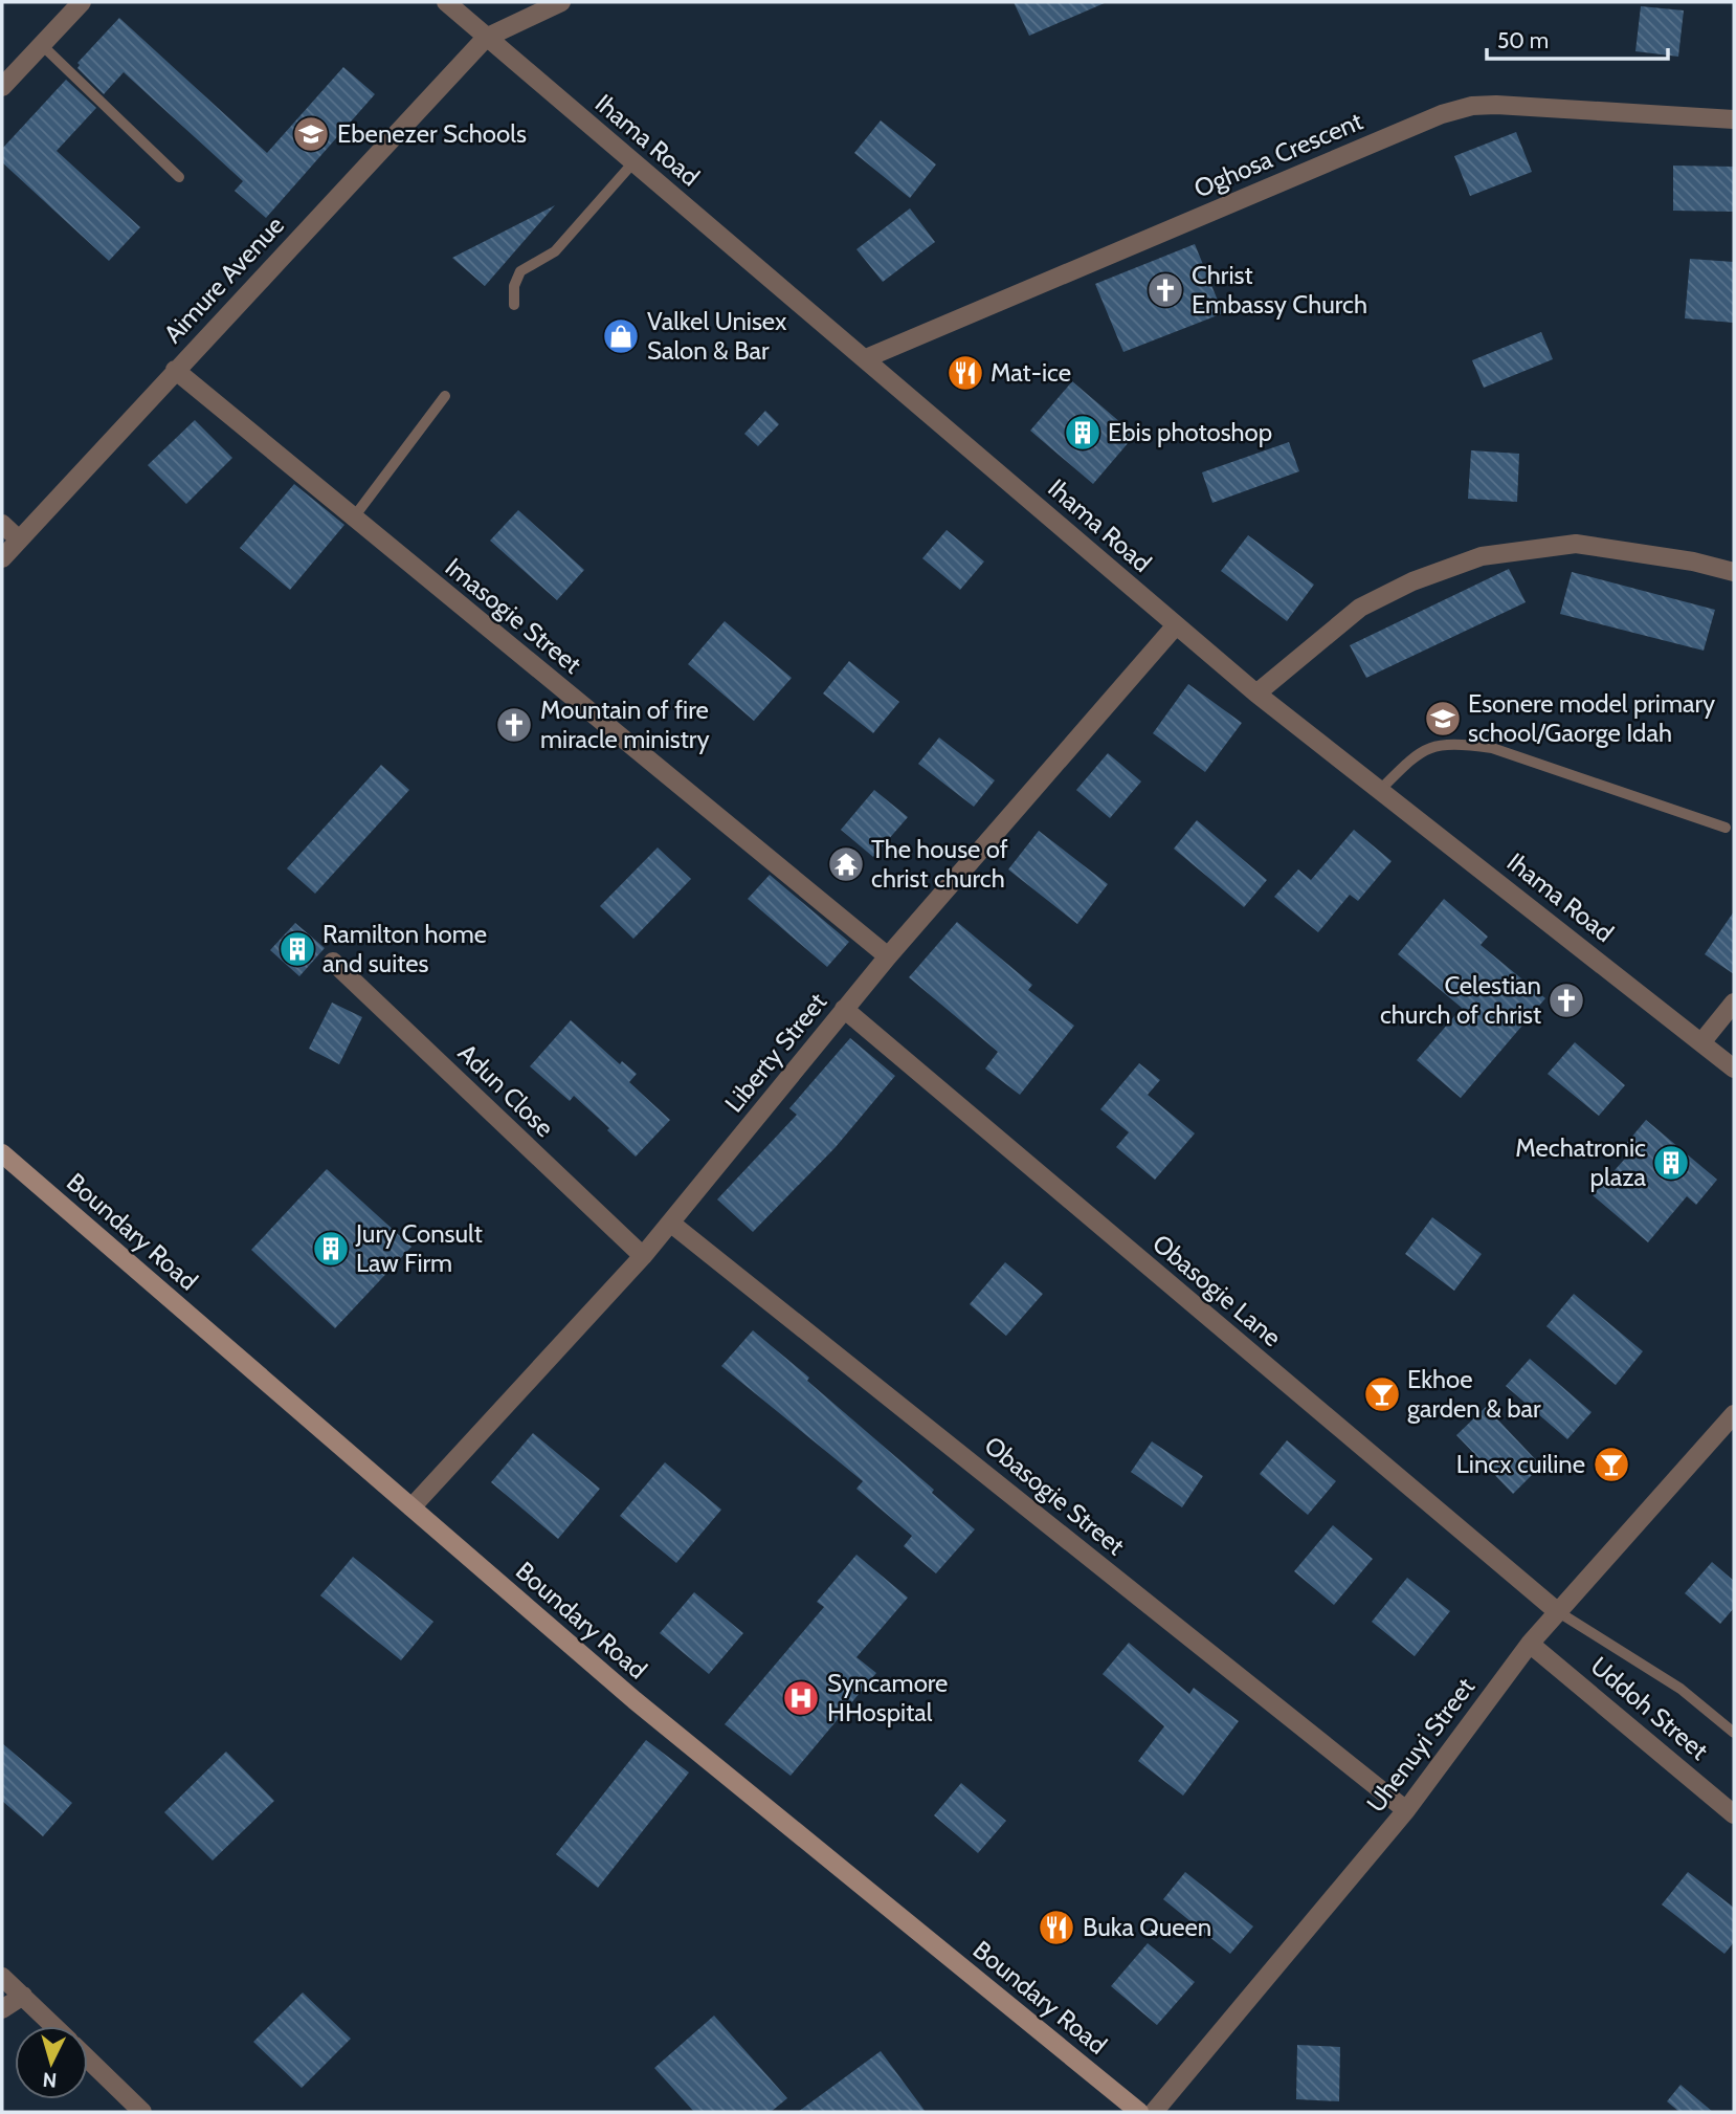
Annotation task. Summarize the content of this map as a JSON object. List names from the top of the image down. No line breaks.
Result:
{"streets":{"street":["Ihama Road","Oghosa Crescent","Aimure Avenue","Imasogie Street","Liberty Street","Adun Close","Boundary Road","Obasogie Lane","Obasogie Street","Uddoh Street","Uhenuyi Street"]},"crossings":[["Ihama Road","Oghosa Crescent"],["Ihama Road","Aimure Avenue"],["Ihama Road","Liberty Street"],["Aimure Avenue","Imasogie Street"],["Imasogie Street","Liberty Street"],["Liberty Street","Adun Close"],["Liberty Street","Boundary Road"],["Liberty Street","Obasogie Lane"],["Liberty Street","Obasogie Street"],["Obasogie Lane","Uhenuyi Street"],["Obasogie Street","Uhenuyi Street"],["Uddoh Street","Uhenuyi Street"]],"places":{"school or university":["Ebenezer Schools","Esonere model primary school/Gaorge Idah"],"church":["Christ Embassy Church","Mountain of fire miracle ministry","Celestian church of christ"],"shop":["Valkel Unisex Salon & Bar"],"restaurant":["Mat-ice","Buka Queen"],"building":["Ebis photoshop","Ramilton home and suites","Mechatronic plaza","Jury Consult Law Firm"],"temple":["The house of christ church"],"bar":["Ekhoe garden & bar","Lincx cuiline"],"hospital":["Syncamore HHospital"]},"scale_bar":"50 m","north":"bottom"}
